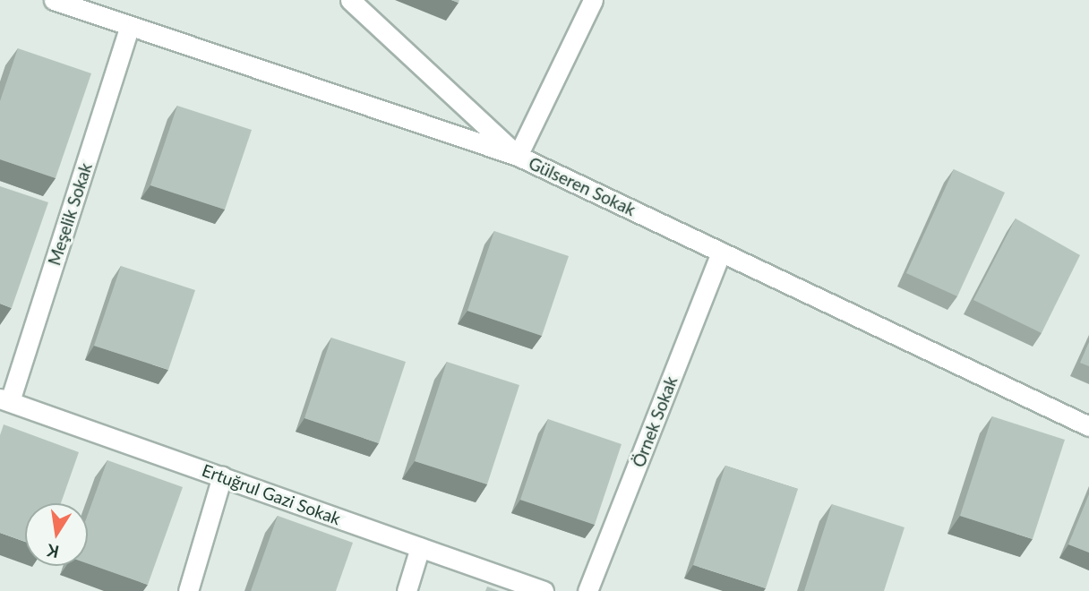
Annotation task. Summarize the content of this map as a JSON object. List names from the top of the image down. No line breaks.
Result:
{"streets":{"street":["Gülseren Sokak","Meşelik Sokak","Örnek Sokak","Ertuğrul Gazi Sokak"]},"crossings":[["Gülseren Sokak","Meşelik Sokak"],["Gülseren Sokak","Örnek Sokak"],["Meşelik Sokak","Ertuğrul Gazi Sokak"]],"north":"bottom"}
